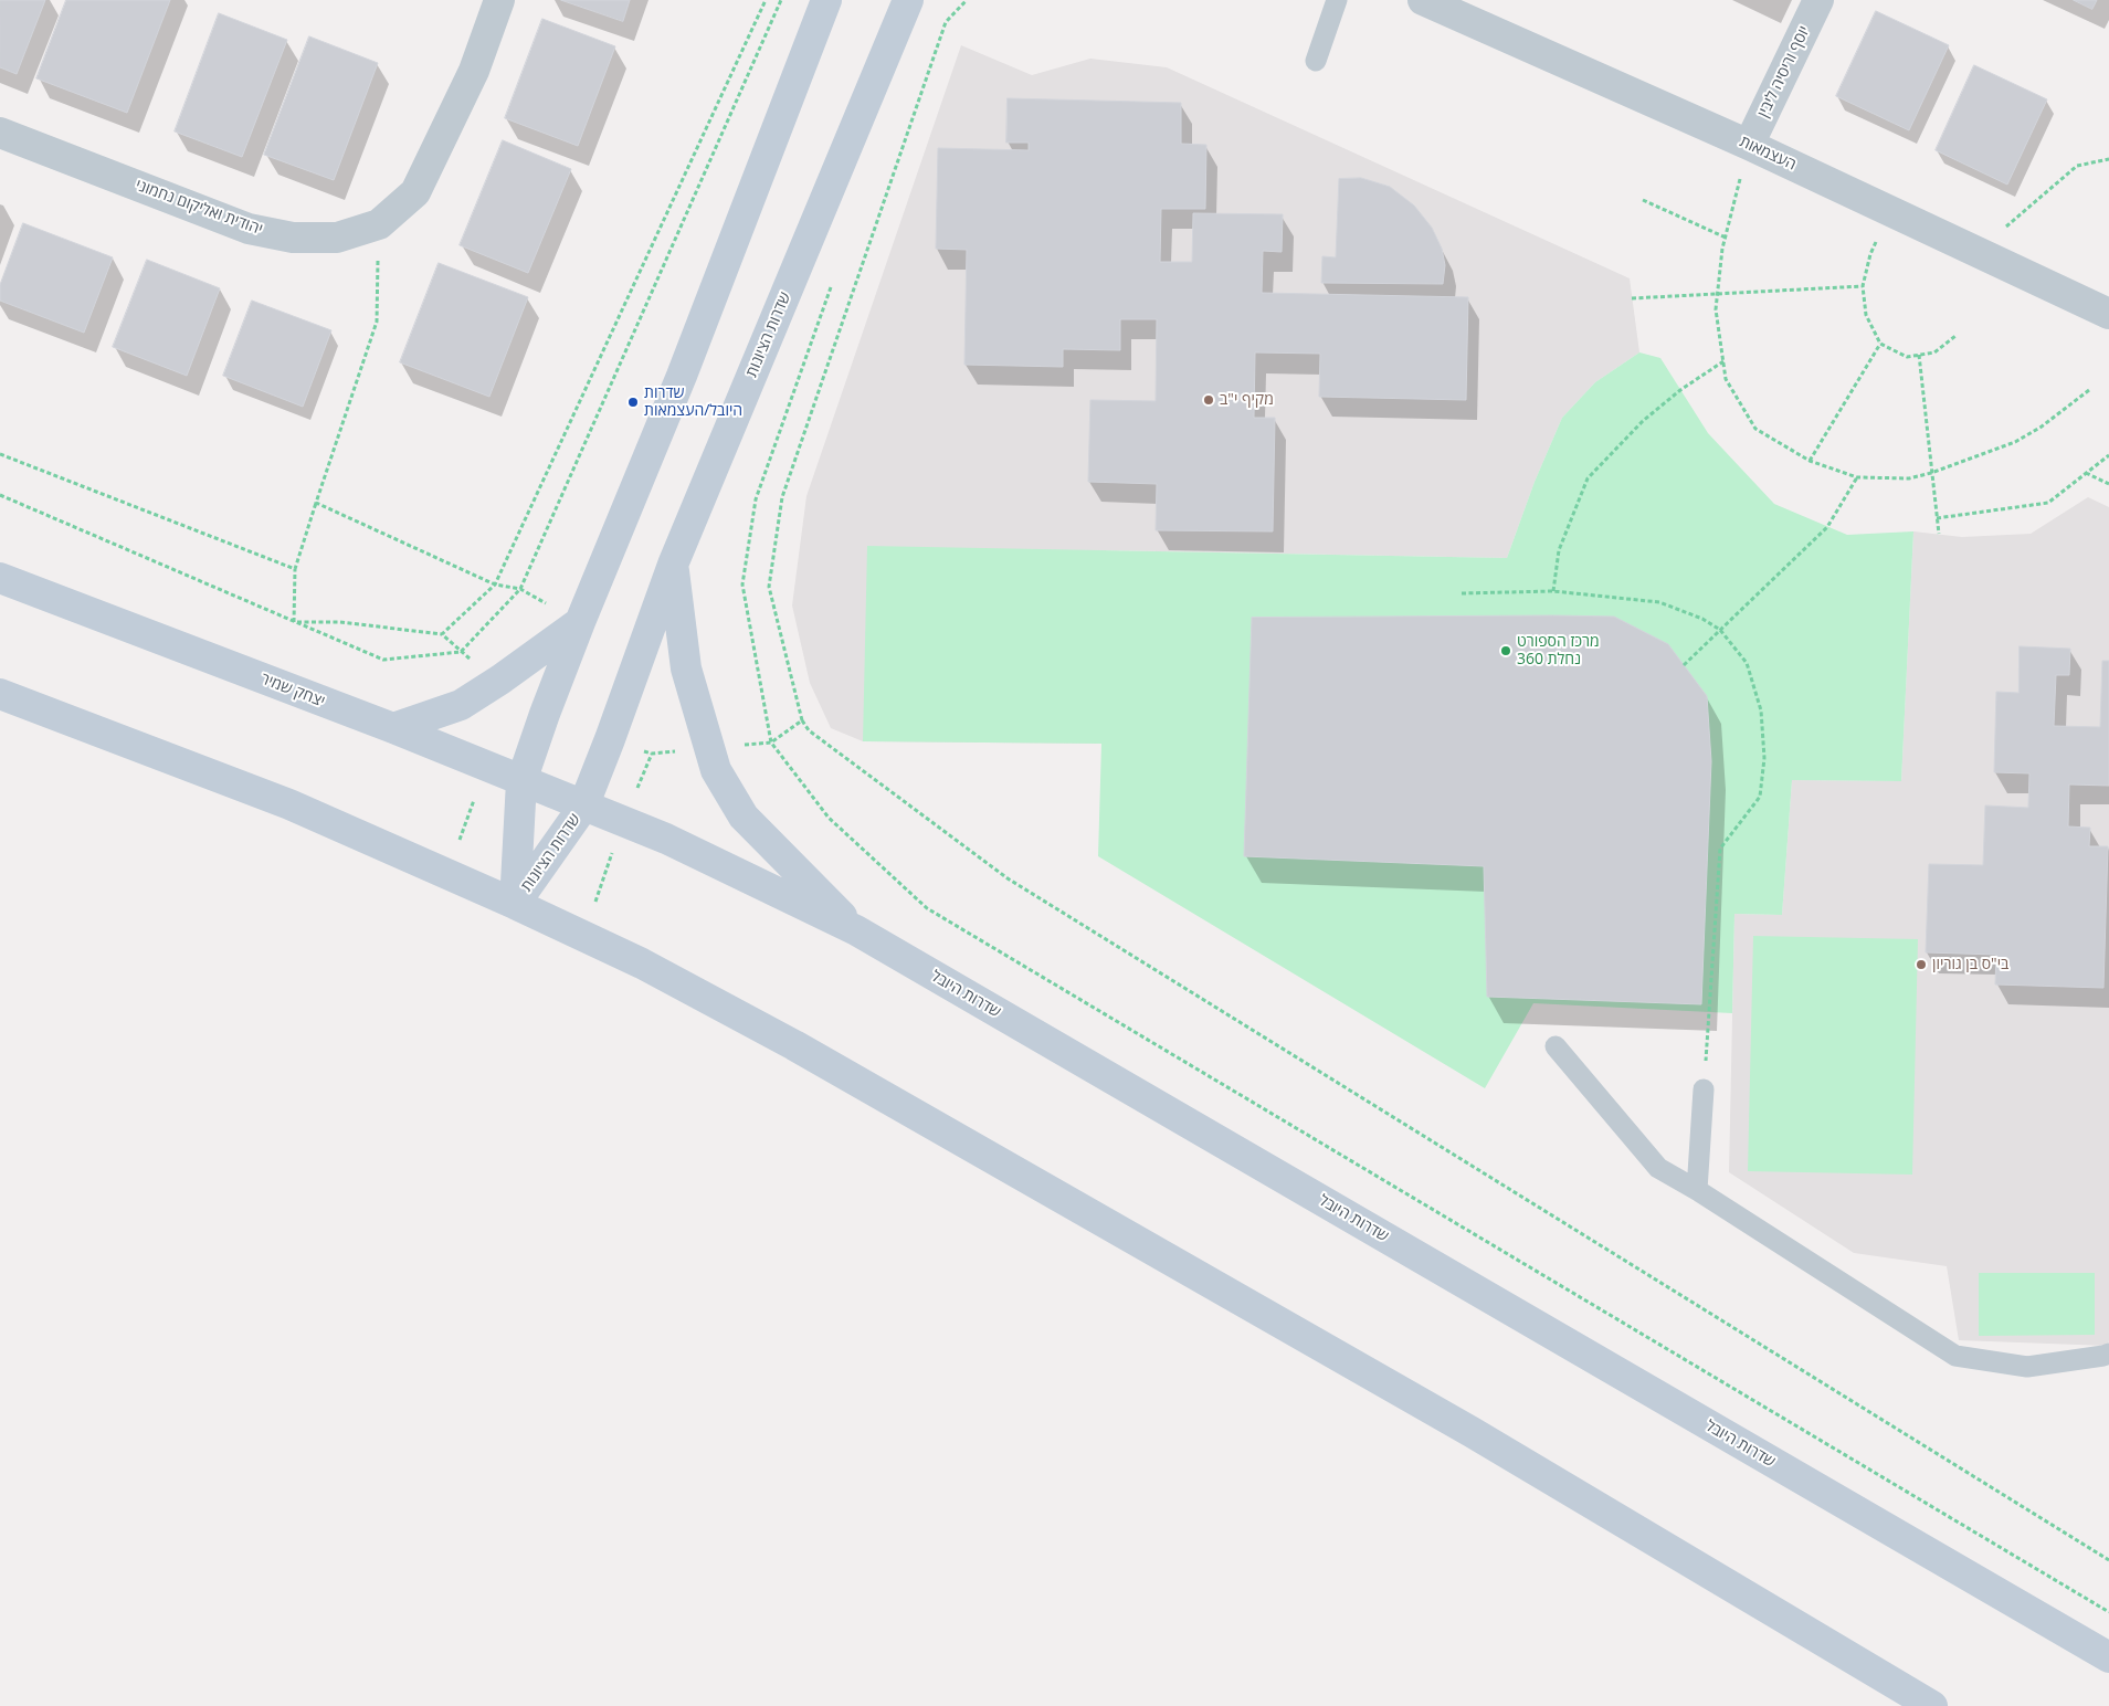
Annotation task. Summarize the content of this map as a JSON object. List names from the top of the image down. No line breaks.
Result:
{"streets":{"street":["יוסף וריסיה ליבין","העצמאות","יהודית ואליקום נחמוני","שדרות הציונות","יצחק שמיר","שדרות היובל"]},"crossings":[["יוסף וריסיה ליבין","העצמאות"],["שדרות הציונות","יצחק שמיר"],["שדרות הציונות","שדרות היובל"],["יצחק שמיר","שדרות היובל"]],"places":["מקיף י\"ב","שדרות היובל/העצמאות","מרכז הספורט 360 נחלת","בי\"ס בן גוריון"]}
